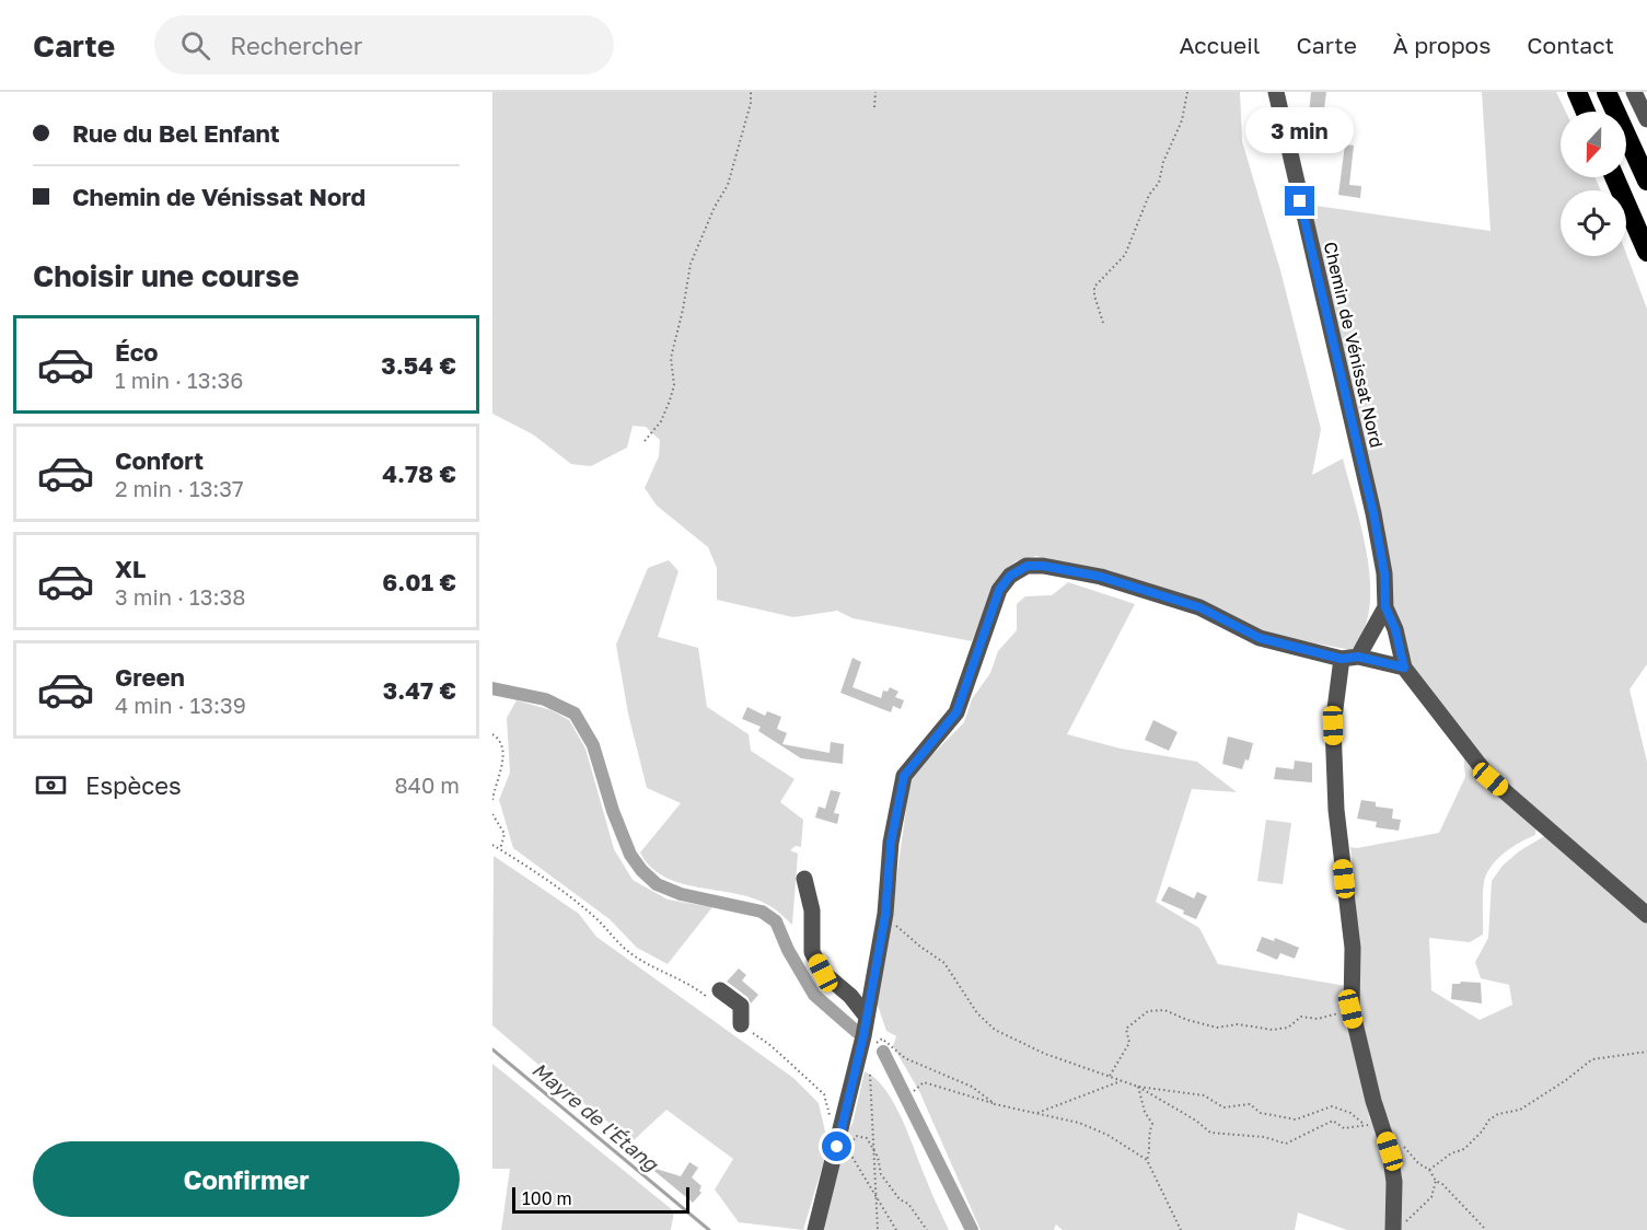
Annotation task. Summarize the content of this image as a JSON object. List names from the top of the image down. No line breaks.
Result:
{"streets":{"street":["Chemin de Vénissat Nord"]},"water":["Mayre de l'Étang"],"scale_bar":"100 m","north":"bottom","page":{"header":"Carte","search":"Rechercher","nav":["Accueil","Carte","À propos","Contact"],"banner":["Rue du Bel Enfant","Chemin de Vénissat Nord"],"bubble":"3 min","heading":"Choisir une course","list":[{"name":"Éco","note":"1 min · 13:36","value":"3.54 €"},{"name":"Confort","note":"2 min · 13:37","value":"4.78 €"},{"name":"XL","note":"3 min · 13:38","value":"6.01 €"},{"name":"Green","note":"4 min · 13:39","value":"3.47 €"}],"pay":["Espèces","840 m"],"buttons":"Confirmer","scale":"100 m"}}
